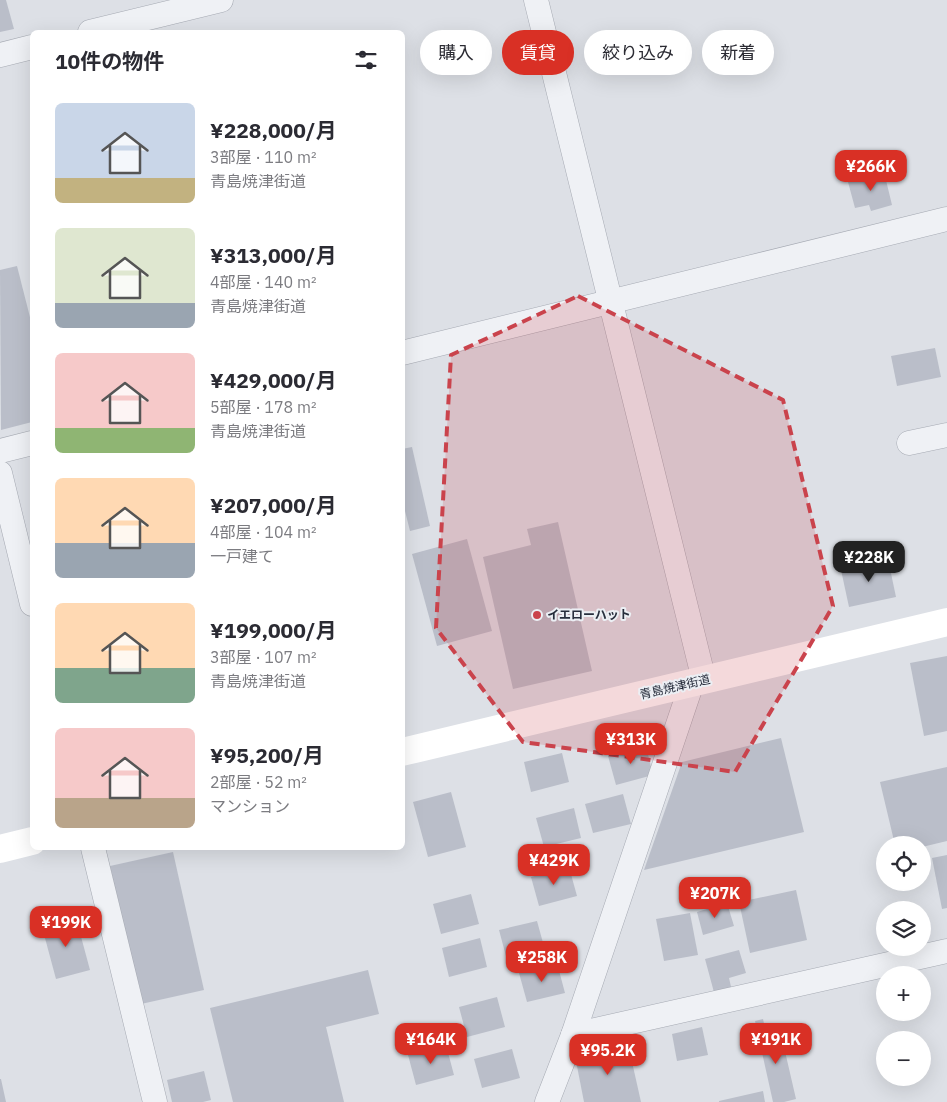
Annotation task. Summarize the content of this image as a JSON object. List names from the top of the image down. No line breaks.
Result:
{"streets":{"main road":["青島焼津街道"]},"places":["イエローハット"],"page":{"chip":["購入","賃貸","絞り込み","新着"],"heading":"10件の物件","list":[{"name":"¥228,000/月","note":"3部屋 · 110 m² · 青島焼津街道"},{"name":"¥313,000/月","note":"4部屋 · 140 m² · 青島焼津街道"},{"name":"¥429,000/月","note":"5部屋 · 178 m² · 青島焼津街道"},{"name":"¥207,000/月","note":"4部屋 · 104 m² · 一戸建て"},{"name":"¥199,000/月","note":"3部屋 · 107 m² · 青島焼津街道"},{"name":"¥95,200/月","note":"2部屋 · 52 m² · マンション"}],"price":["¥266K","¥228K","¥313K","¥429K","¥207K","¥199K","¥258K","¥164K","¥191K","¥95.2K"],"map_buttons":["+","−"]}}
